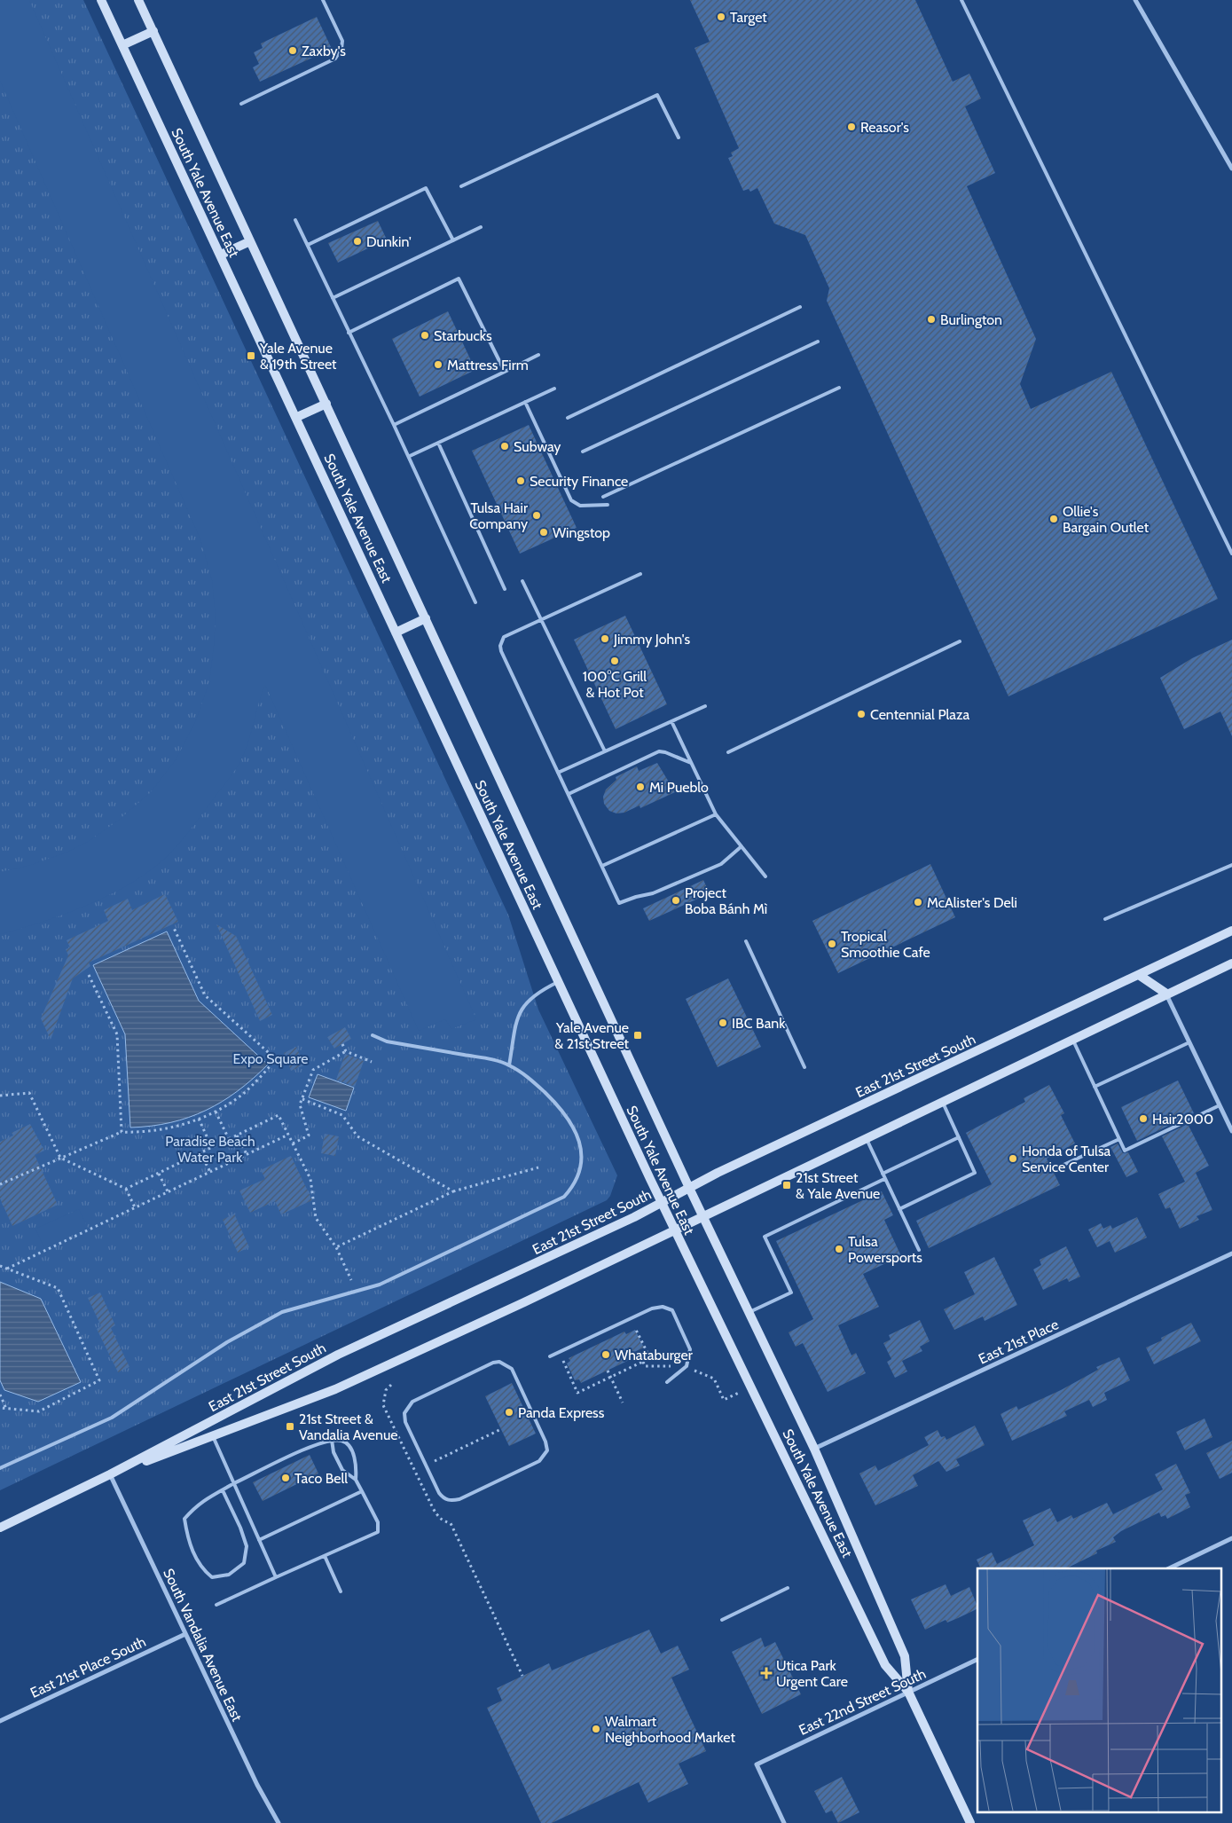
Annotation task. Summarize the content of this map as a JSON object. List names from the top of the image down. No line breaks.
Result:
{"streets":{"main road":["South Yale Avenue East","East 21st Street South"],"street":["East 21st Place","South Vandalia Avenue East","East 21st Place South","East 22nd Street South"]},"crossings":[["South Yale Avenue East","East 21st Street South"],["South Yale Avenue East","East 21st Place"],["South Yale Avenue East","East 22nd Street South"],["East 21st Street South","South Vandalia Avenue East"],["South Vandalia Avenue East","East 21st Place South"]],"parks":["Expo Square","Paradise Beach Water Park"],"places":{"other":["Target","Zaxby's","Reasor's","Dunkin'","Burlington","Starbucks","Mattress Firm","Subway","Security Finance","Tulsa Hair Company","Ollie's Bargain Outlet","Wingstop","Jimmy John's","100°C Grill & Hot Pot","Centennial Plaza","Mi Pueblo","Project Boba Bánh Mì","McAlister's Deli","Tropical Smoothie Cafe","IBC Bank","Hair2000","Honda of Tulsa Service Center","Tulsa Powersports","Whataburger","Panda Express","Taco Bell","Walmart Neighborhood Market"],"transit":["Yale Avenue & 19th Street","Yale Avenue & 21st Street","21st Street & Yale Avenue","21st Street & Vandalia Avenue"],"health":["Utica Park Urgent Care"]}}
